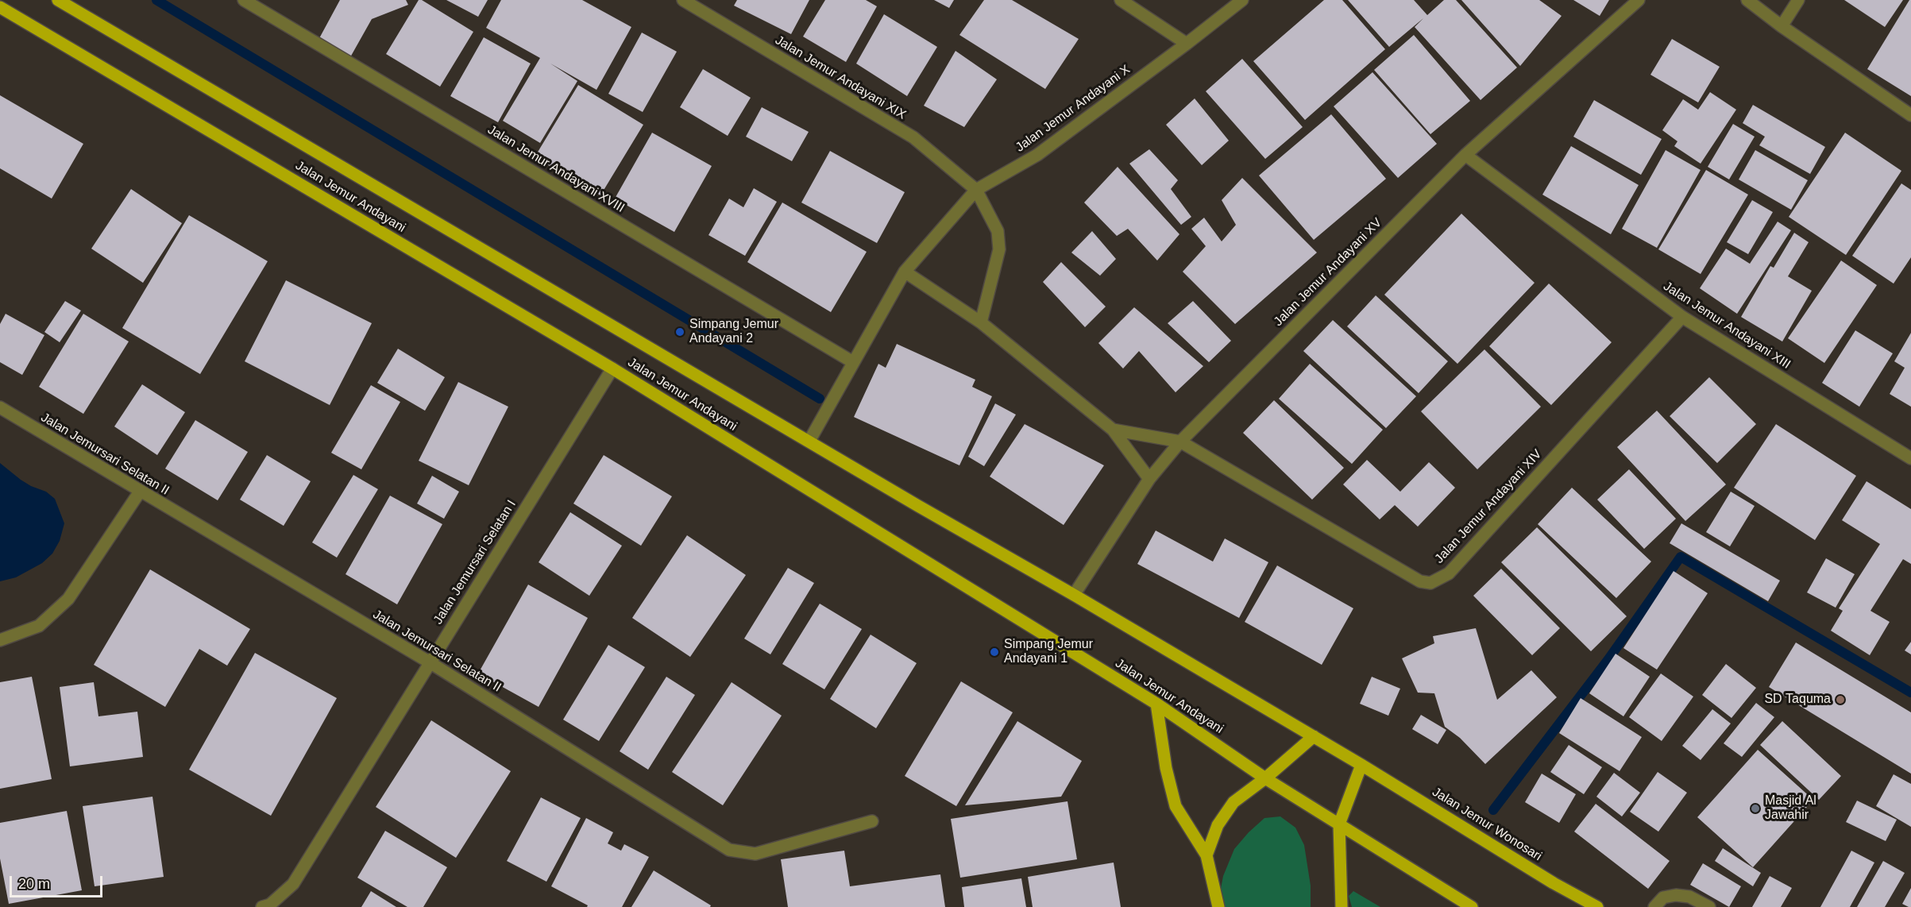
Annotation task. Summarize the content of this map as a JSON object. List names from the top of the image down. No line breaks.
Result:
{"streets":{"main road":["Jalan Jemur Andayani","Jalan Jemur Wonosari"],"street":["Jalan Jemur Andayani XIX","Jalan Jemur Andayani X","Jalan Jemur Andayani XVIII","Jalan Jemur Andayani XV","Jalan Jemur Andayani XIII","Jalan Jemursari Selatan II","Jalan Jemur Andayani XIV","Jalan Jemursari Selatan I"]},"crossings":[["Jalan Jemur Andayani XIX","Jalan Jemur Andayani X"],["Jalan Jemur Andayani X","Jalan Jemur Andayani XVIII"],["Jalan Jemur Andayani X","Jalan Jemur Andayani"],["Jalan Jemur Andayani","Jalan Jemur Andayani XV"],["Jalan Jemur Andayani","Jalan Jemursari Selatan I"],["Jalan Jemur Andayani","Jalan Jemur Wonosari"],["Jalan Jemur Andayani XV","Jalan Jemur Andayani XIII"],["Jalan Jemur Andayani XV","Jalan Jemur Andayani XIV"],["Jalan Jemur Andayani XIII","Jalan Jemur Andayani XIV"],["Jalan Jemursari Selatan II","Jalan Jemursari Selatan I"]],"places":["Simpang Jemur Andayani 2","Simpang Jemur Andayani 1","SD Taquma","Masjid Al Jawahir"],"scale_bar":"20 m"}
